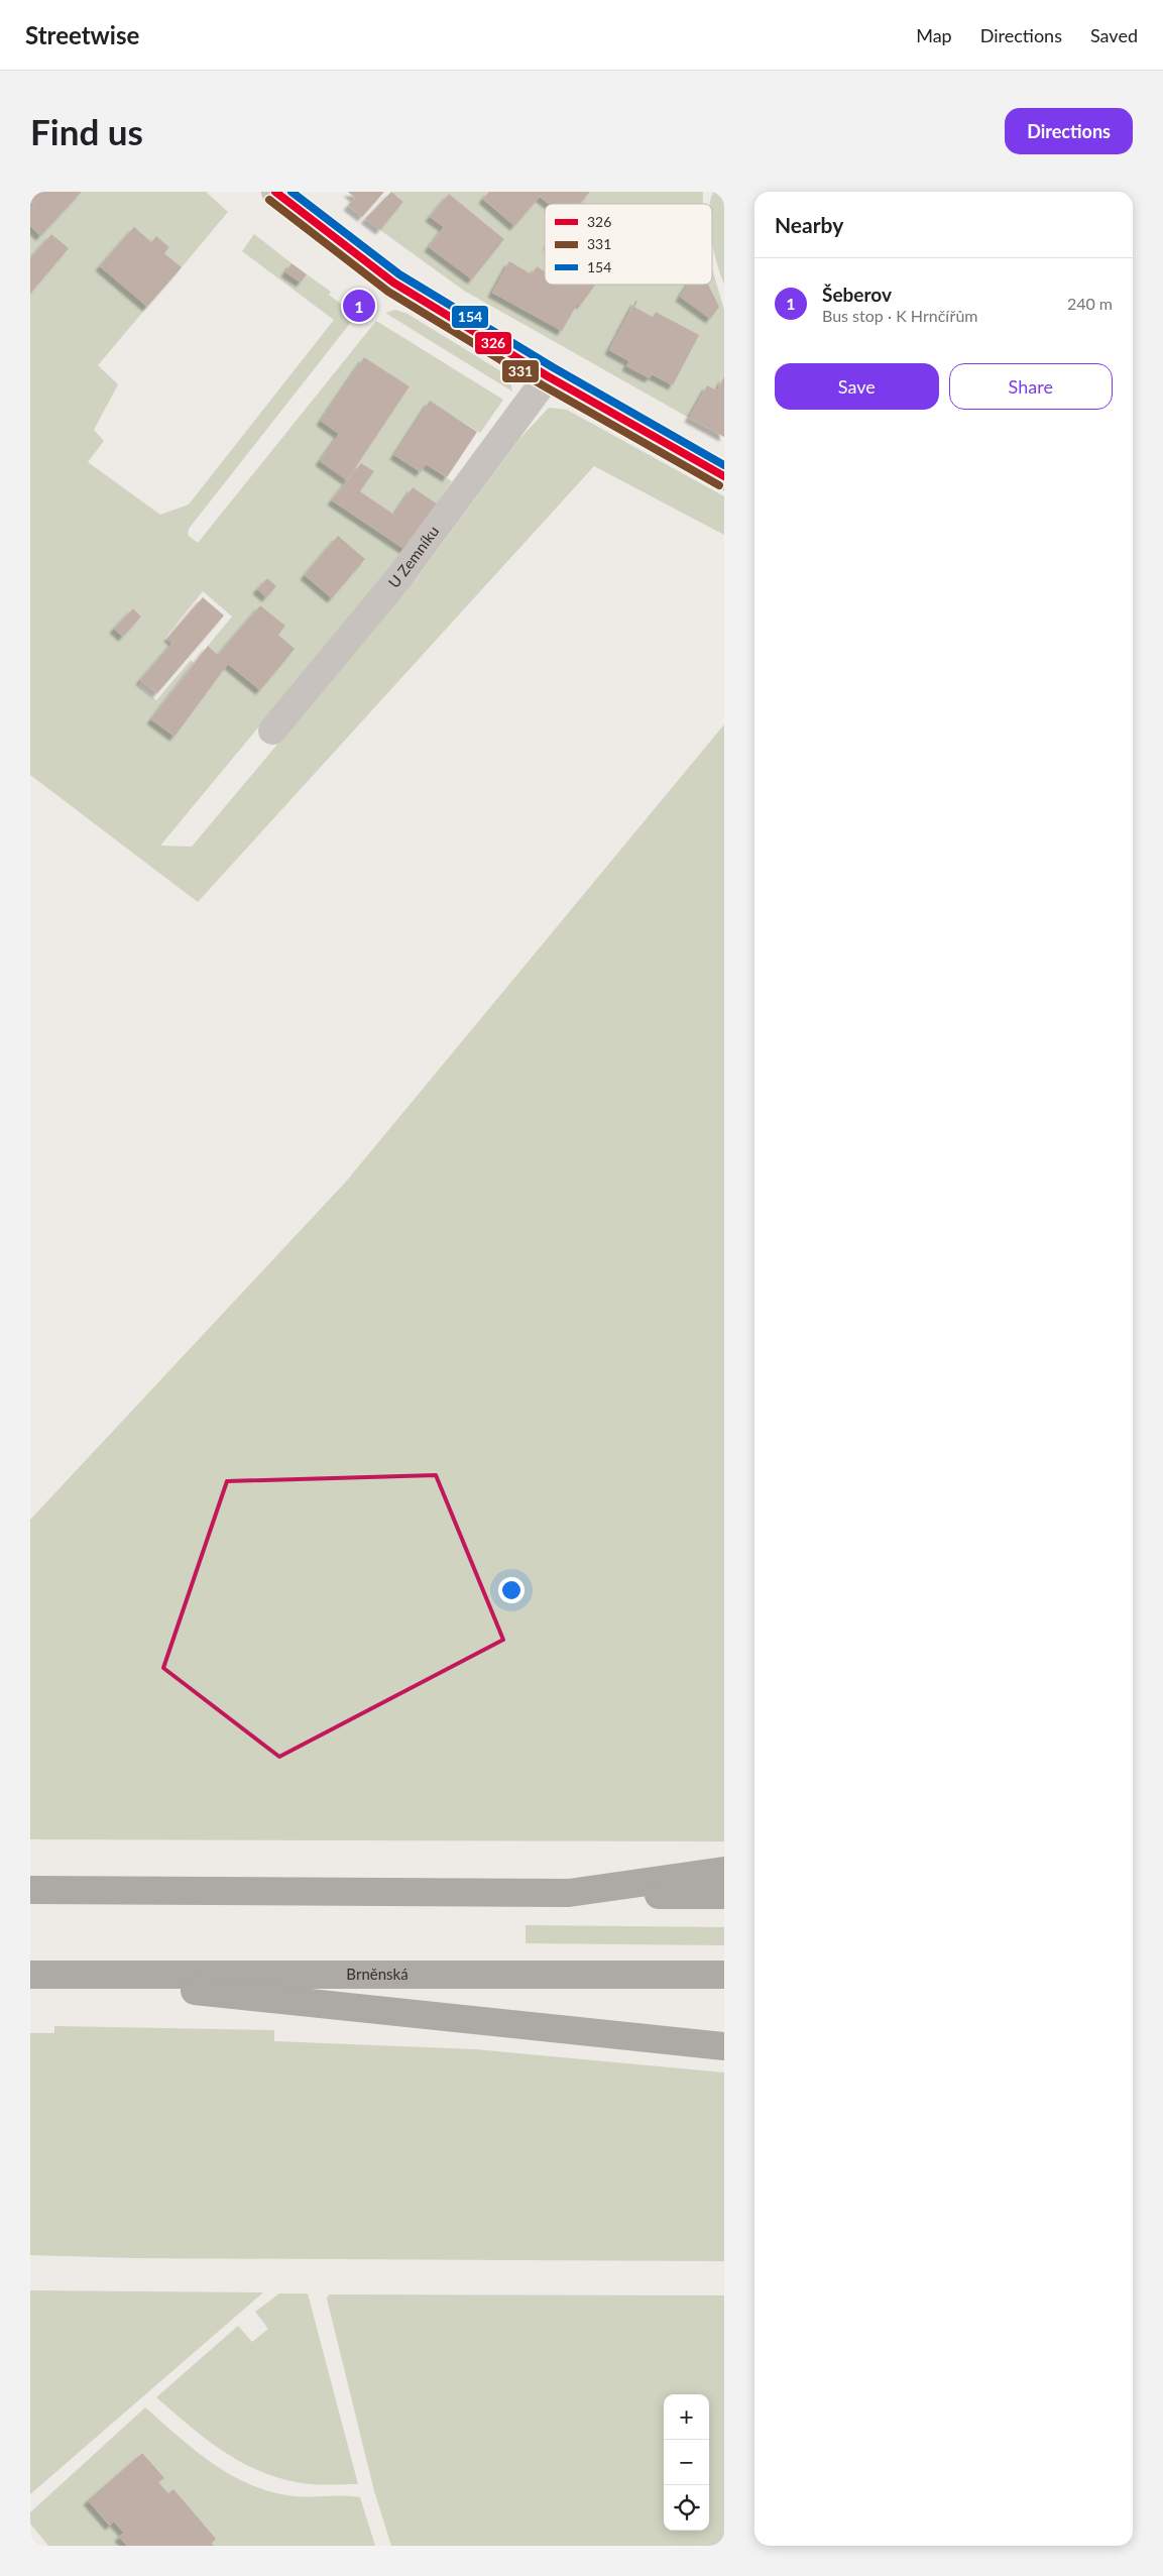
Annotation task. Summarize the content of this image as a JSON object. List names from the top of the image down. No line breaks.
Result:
{"streets":{"highway":["Brněnská"],"street":["U Zemníku"]},"lines":["transit line 326","transit line 154","transit line 331"],"legend":["326","331","154"],"page":{"header":"Streetwise","nav":["Map","Directions","Saved"],"buttons":["Directions",["Save","Share"]],"title":"Find us","heading":"Nearby","list":[{"mark":"1","name":"Šeberov","note":"Bus stop · K Hrnčířům","value":"240 m"}],"pins":"1","map_buttons":["+","−"]}}
